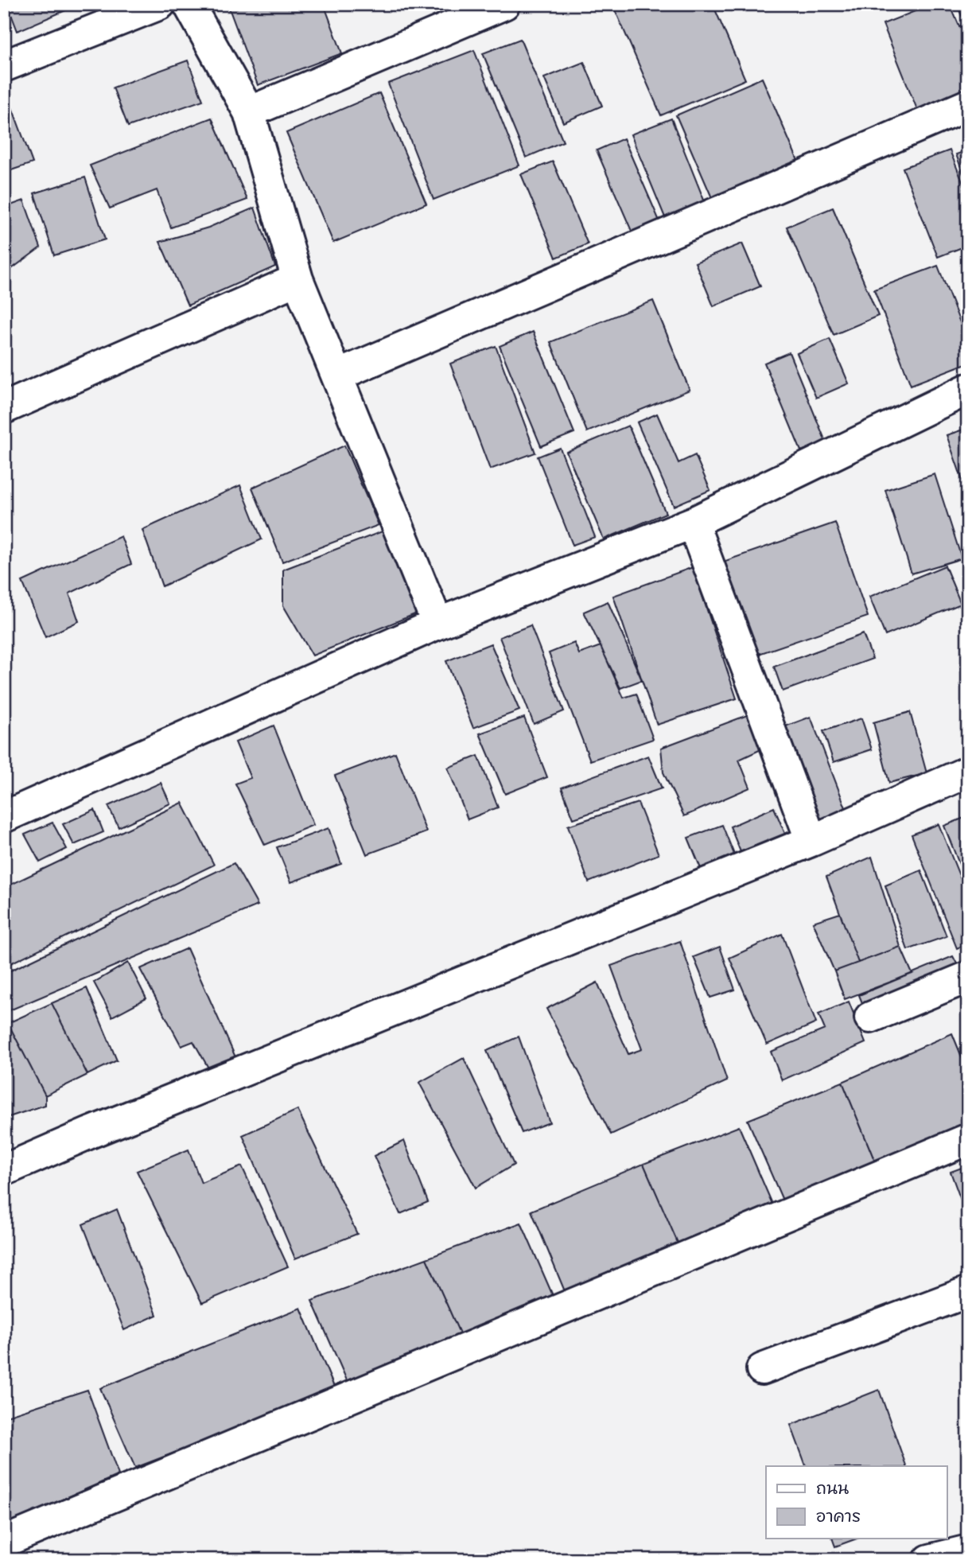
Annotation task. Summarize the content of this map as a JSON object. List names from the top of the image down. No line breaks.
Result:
{"legend":["ถนน","อาคาร"]}
